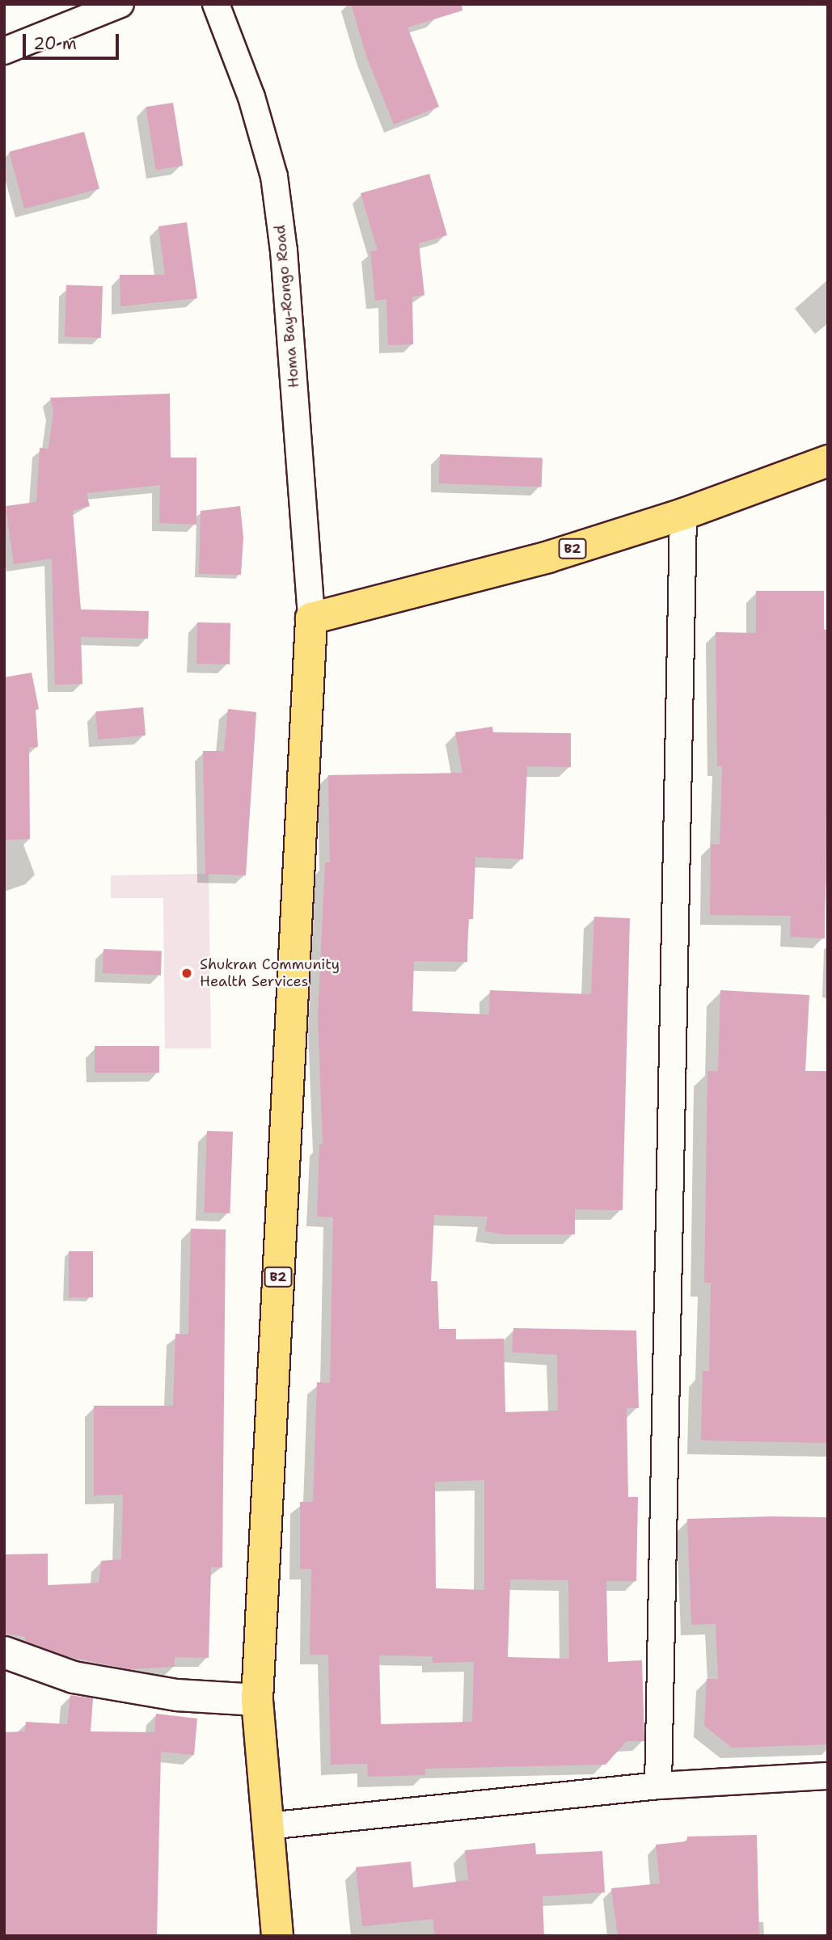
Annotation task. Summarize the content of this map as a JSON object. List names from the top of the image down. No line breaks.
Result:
{"streets":{"highway":["B2"],"street":["Homa Bay-Rongo Road"]},"crossings":[["Homa Bay-Rongo Road","B2"]],"places":["Shukran Community Health Services"],"scale_bar":"20 m"}
